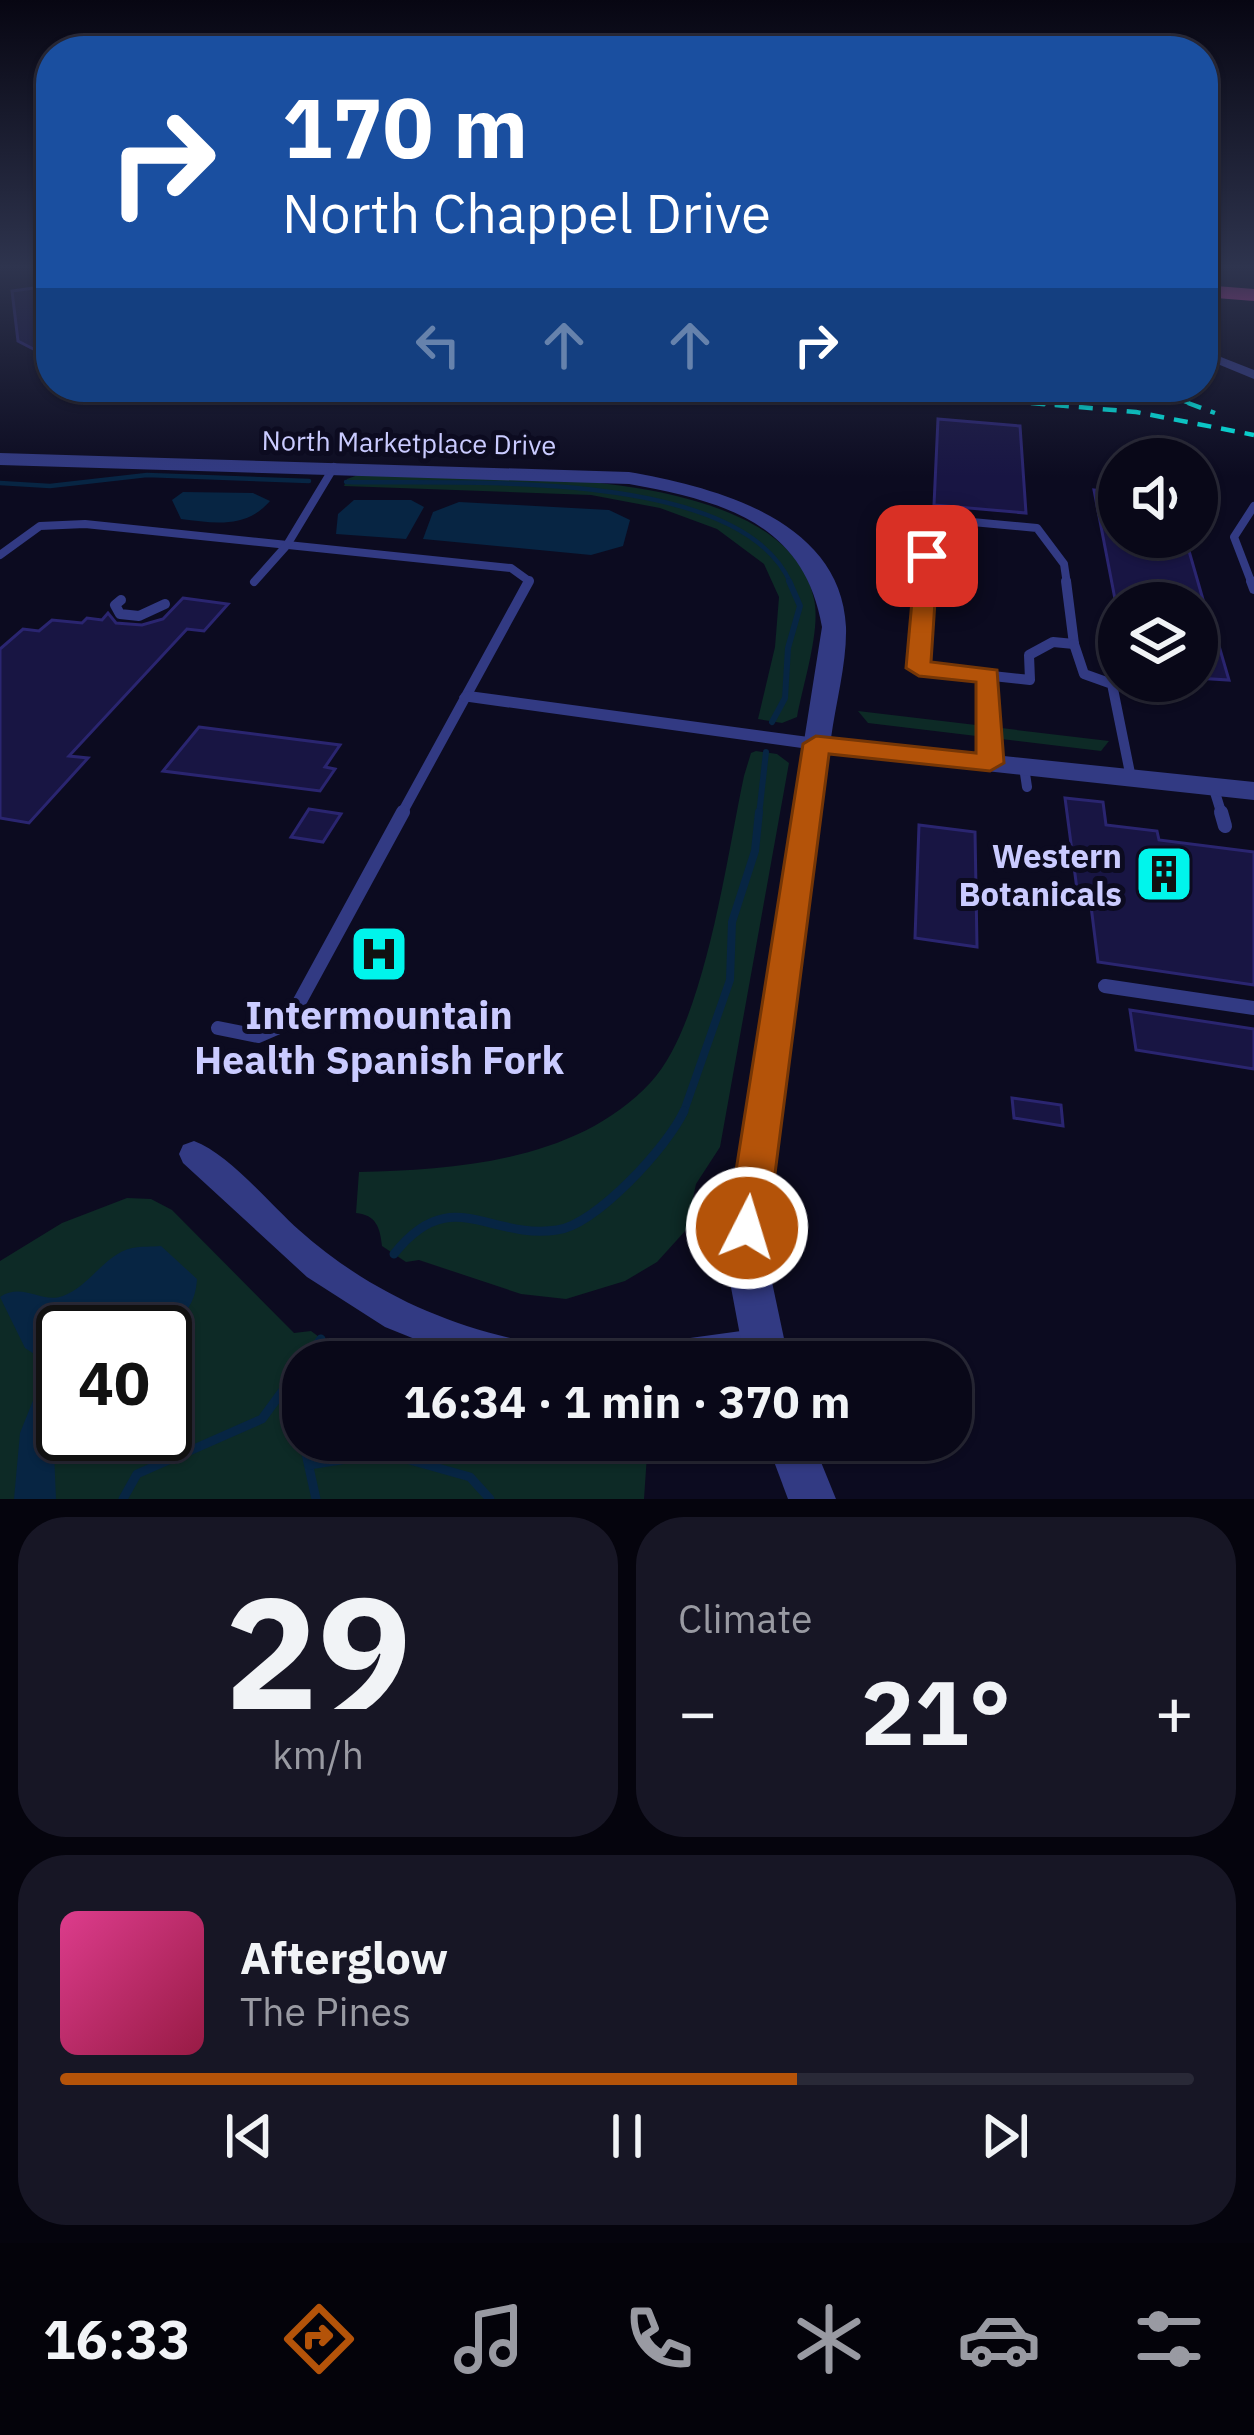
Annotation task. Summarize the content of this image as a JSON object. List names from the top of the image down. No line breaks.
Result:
{"streets":{"street":["North Marketplace Drive"]},"places":{"building":["Western Botanicals"],"hospital":["Intermountain Health Spanish Fork"]},"page":{"turn":["170 m","North Chappel Drive"],"limit":"40","trip":"16:34 · 1 min · 370 m","tile":[["29","km/h"],"Climate"],"heat":["−","21°","+"],"song":["Afterglow","The Pines"],"tabs":"16:33"}}
